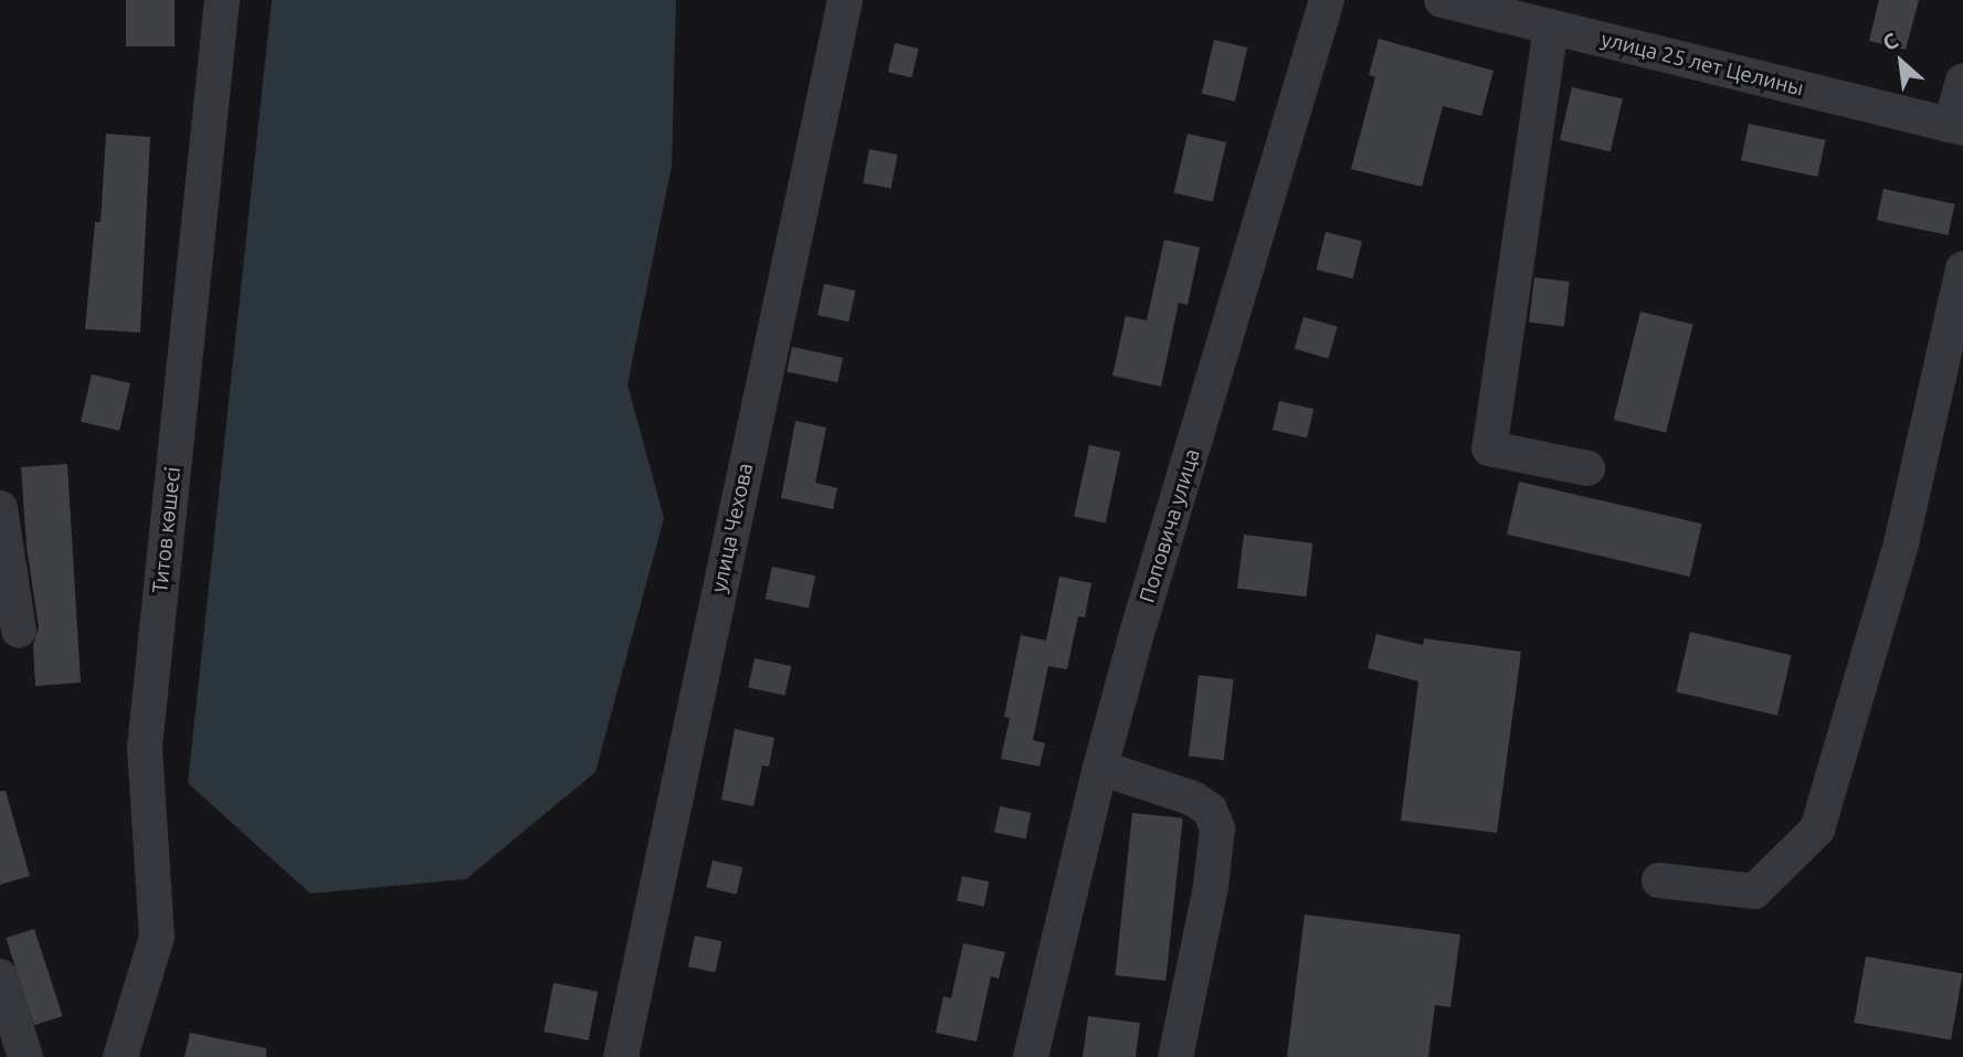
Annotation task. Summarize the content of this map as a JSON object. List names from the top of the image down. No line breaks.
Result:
{"streets":{"street":["улица 25 лет Целины","Поповича улица","улица Чехова","Титов көшесі"]},"north":"top left"}
